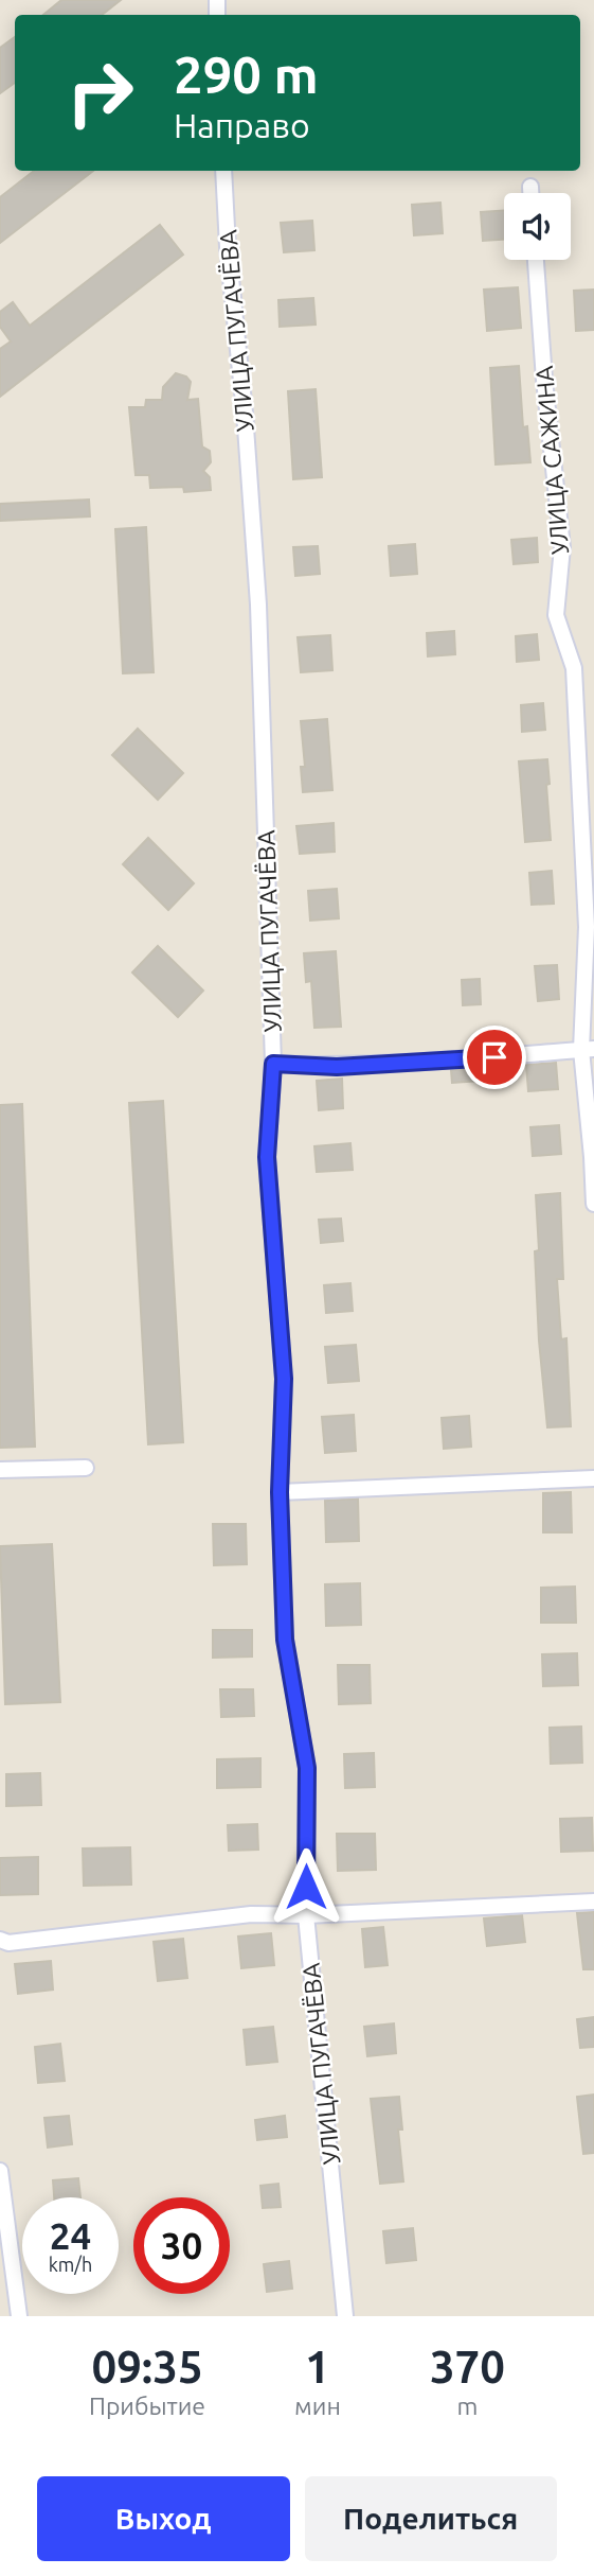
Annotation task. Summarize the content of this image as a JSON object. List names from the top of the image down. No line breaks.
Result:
{"streets":{"street":["УЛИЦА ПУГАЧЁВА","УЛИЦА САЖИНА"]},"page":{"turn":["290 m","Направо"],"speed":"24 km/h","limit":"30","eta":["09:35","Прибытие","1","мин","370","m"],"buttons":["Выход","Поделиться"]}}
